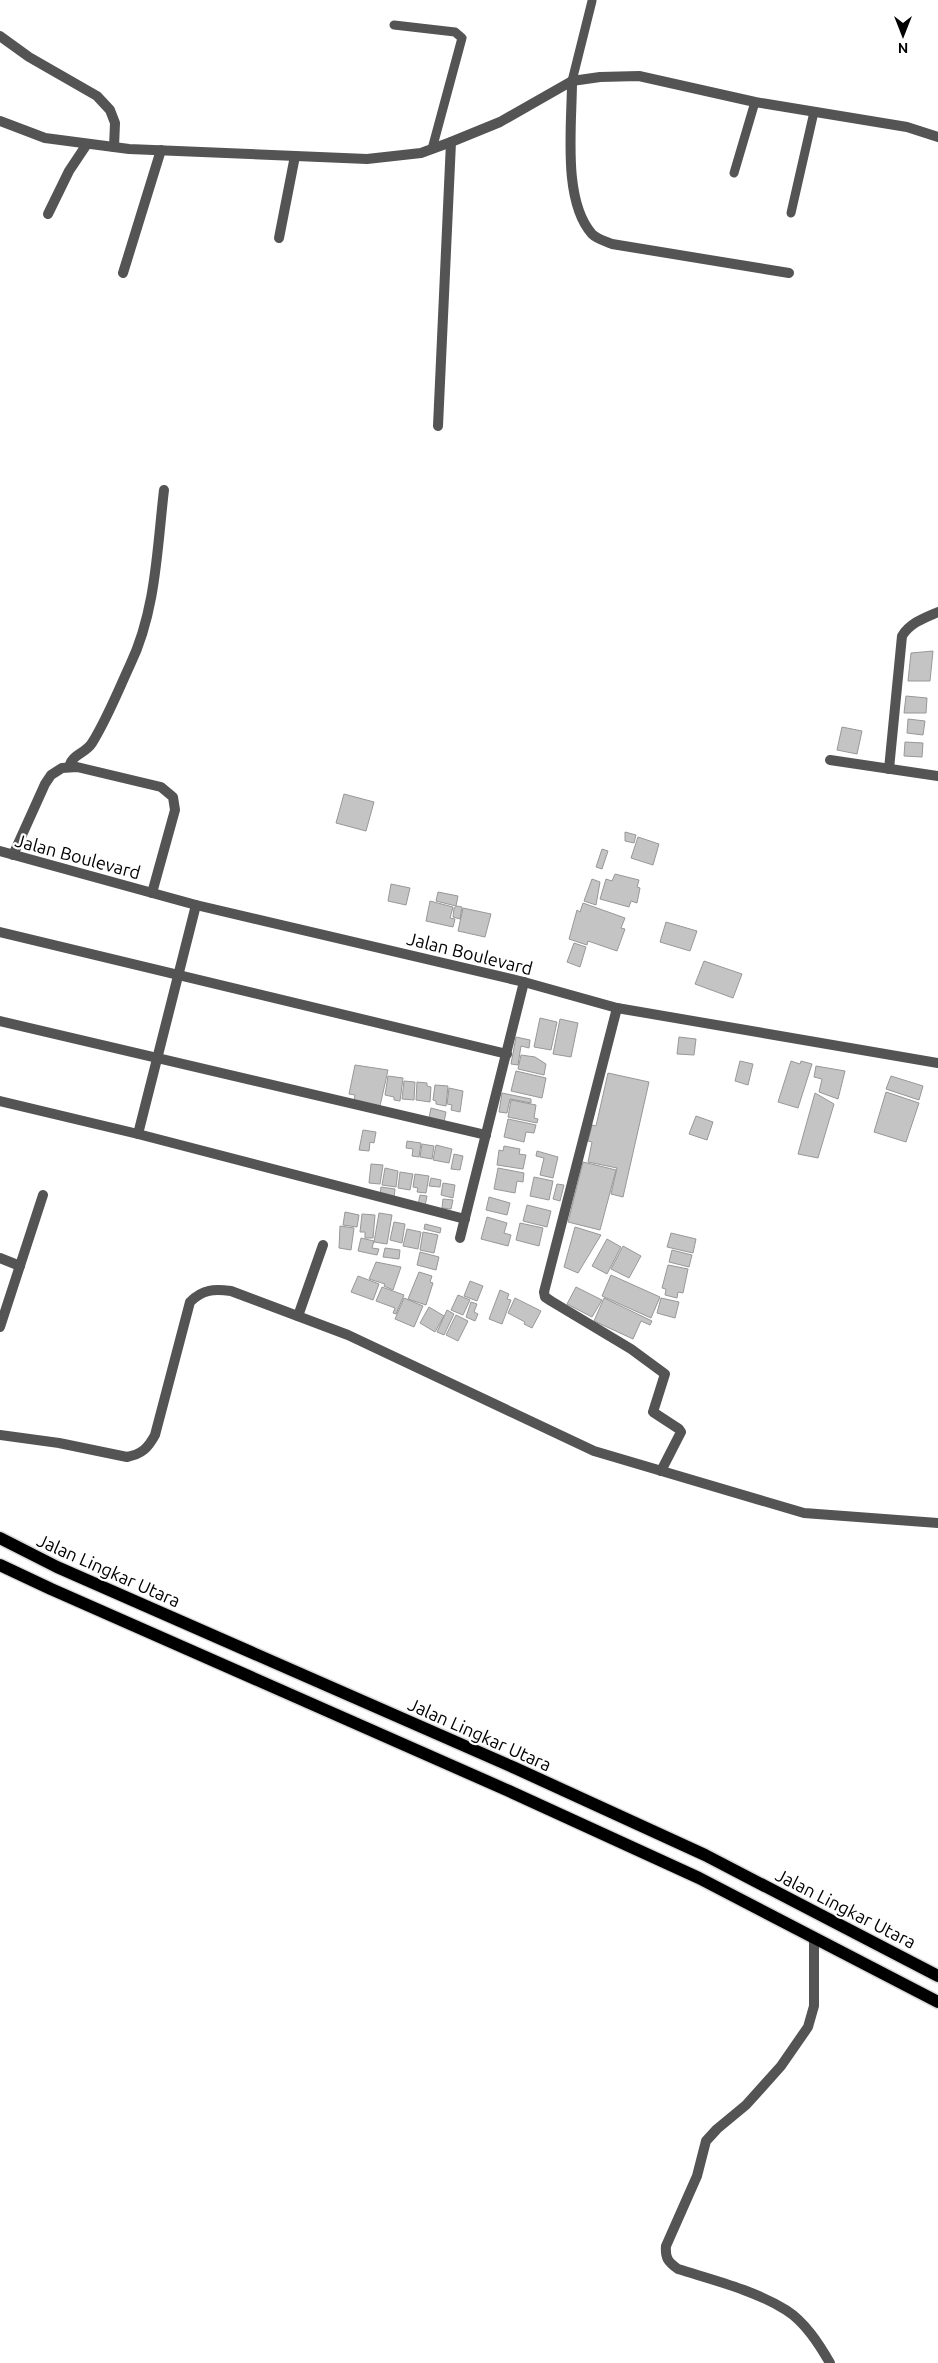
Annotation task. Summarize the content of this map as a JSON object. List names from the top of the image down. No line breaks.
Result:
{"streets":{"main road":["Jalan Lingkar Utara"],"street":["Jalan Boulevard"]},"north":"bottom"}
